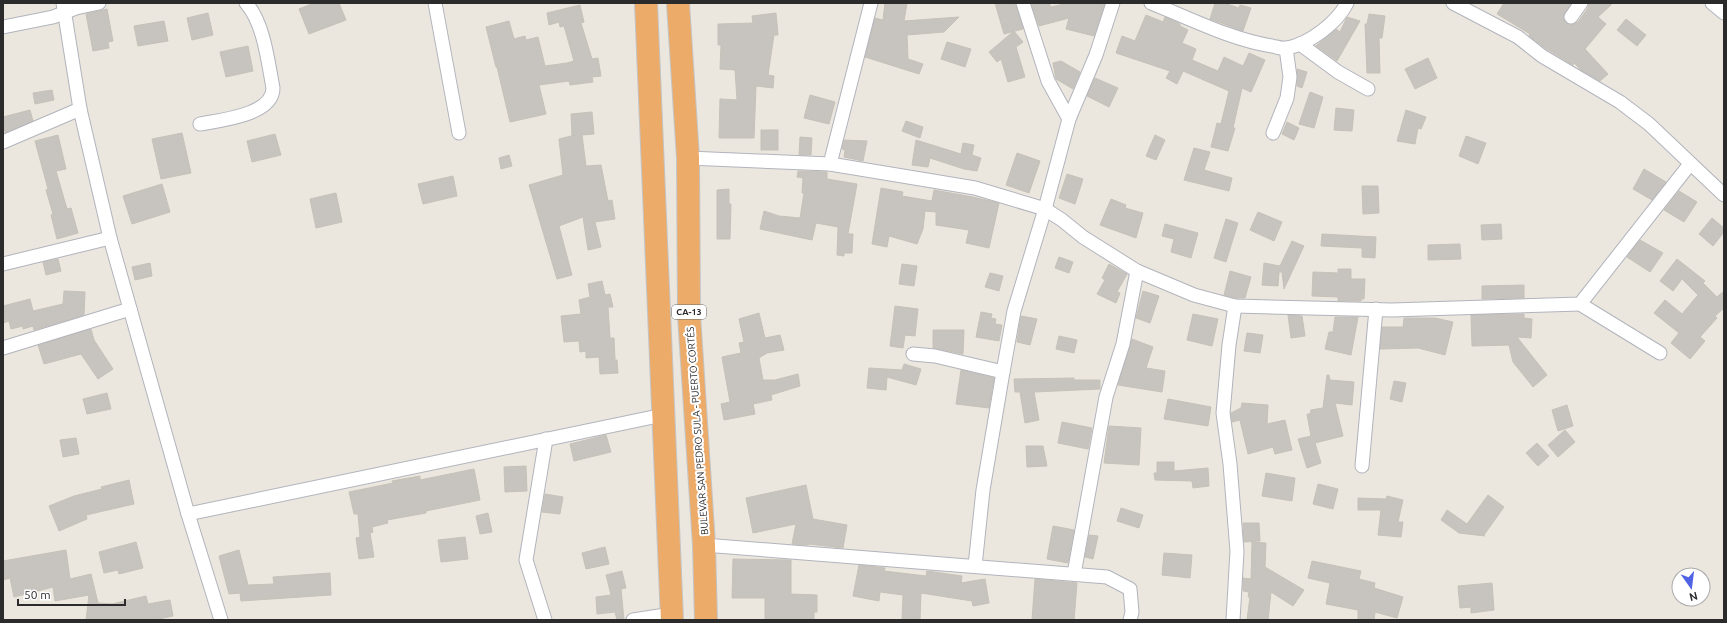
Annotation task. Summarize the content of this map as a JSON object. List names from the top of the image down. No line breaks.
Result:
{"streets":{"highway":["CA-13","BULEVAR SAN PEDRO SULA - PUERTO CORTÉS"]},"scale_bar":"50 m","north":"bottom"}
